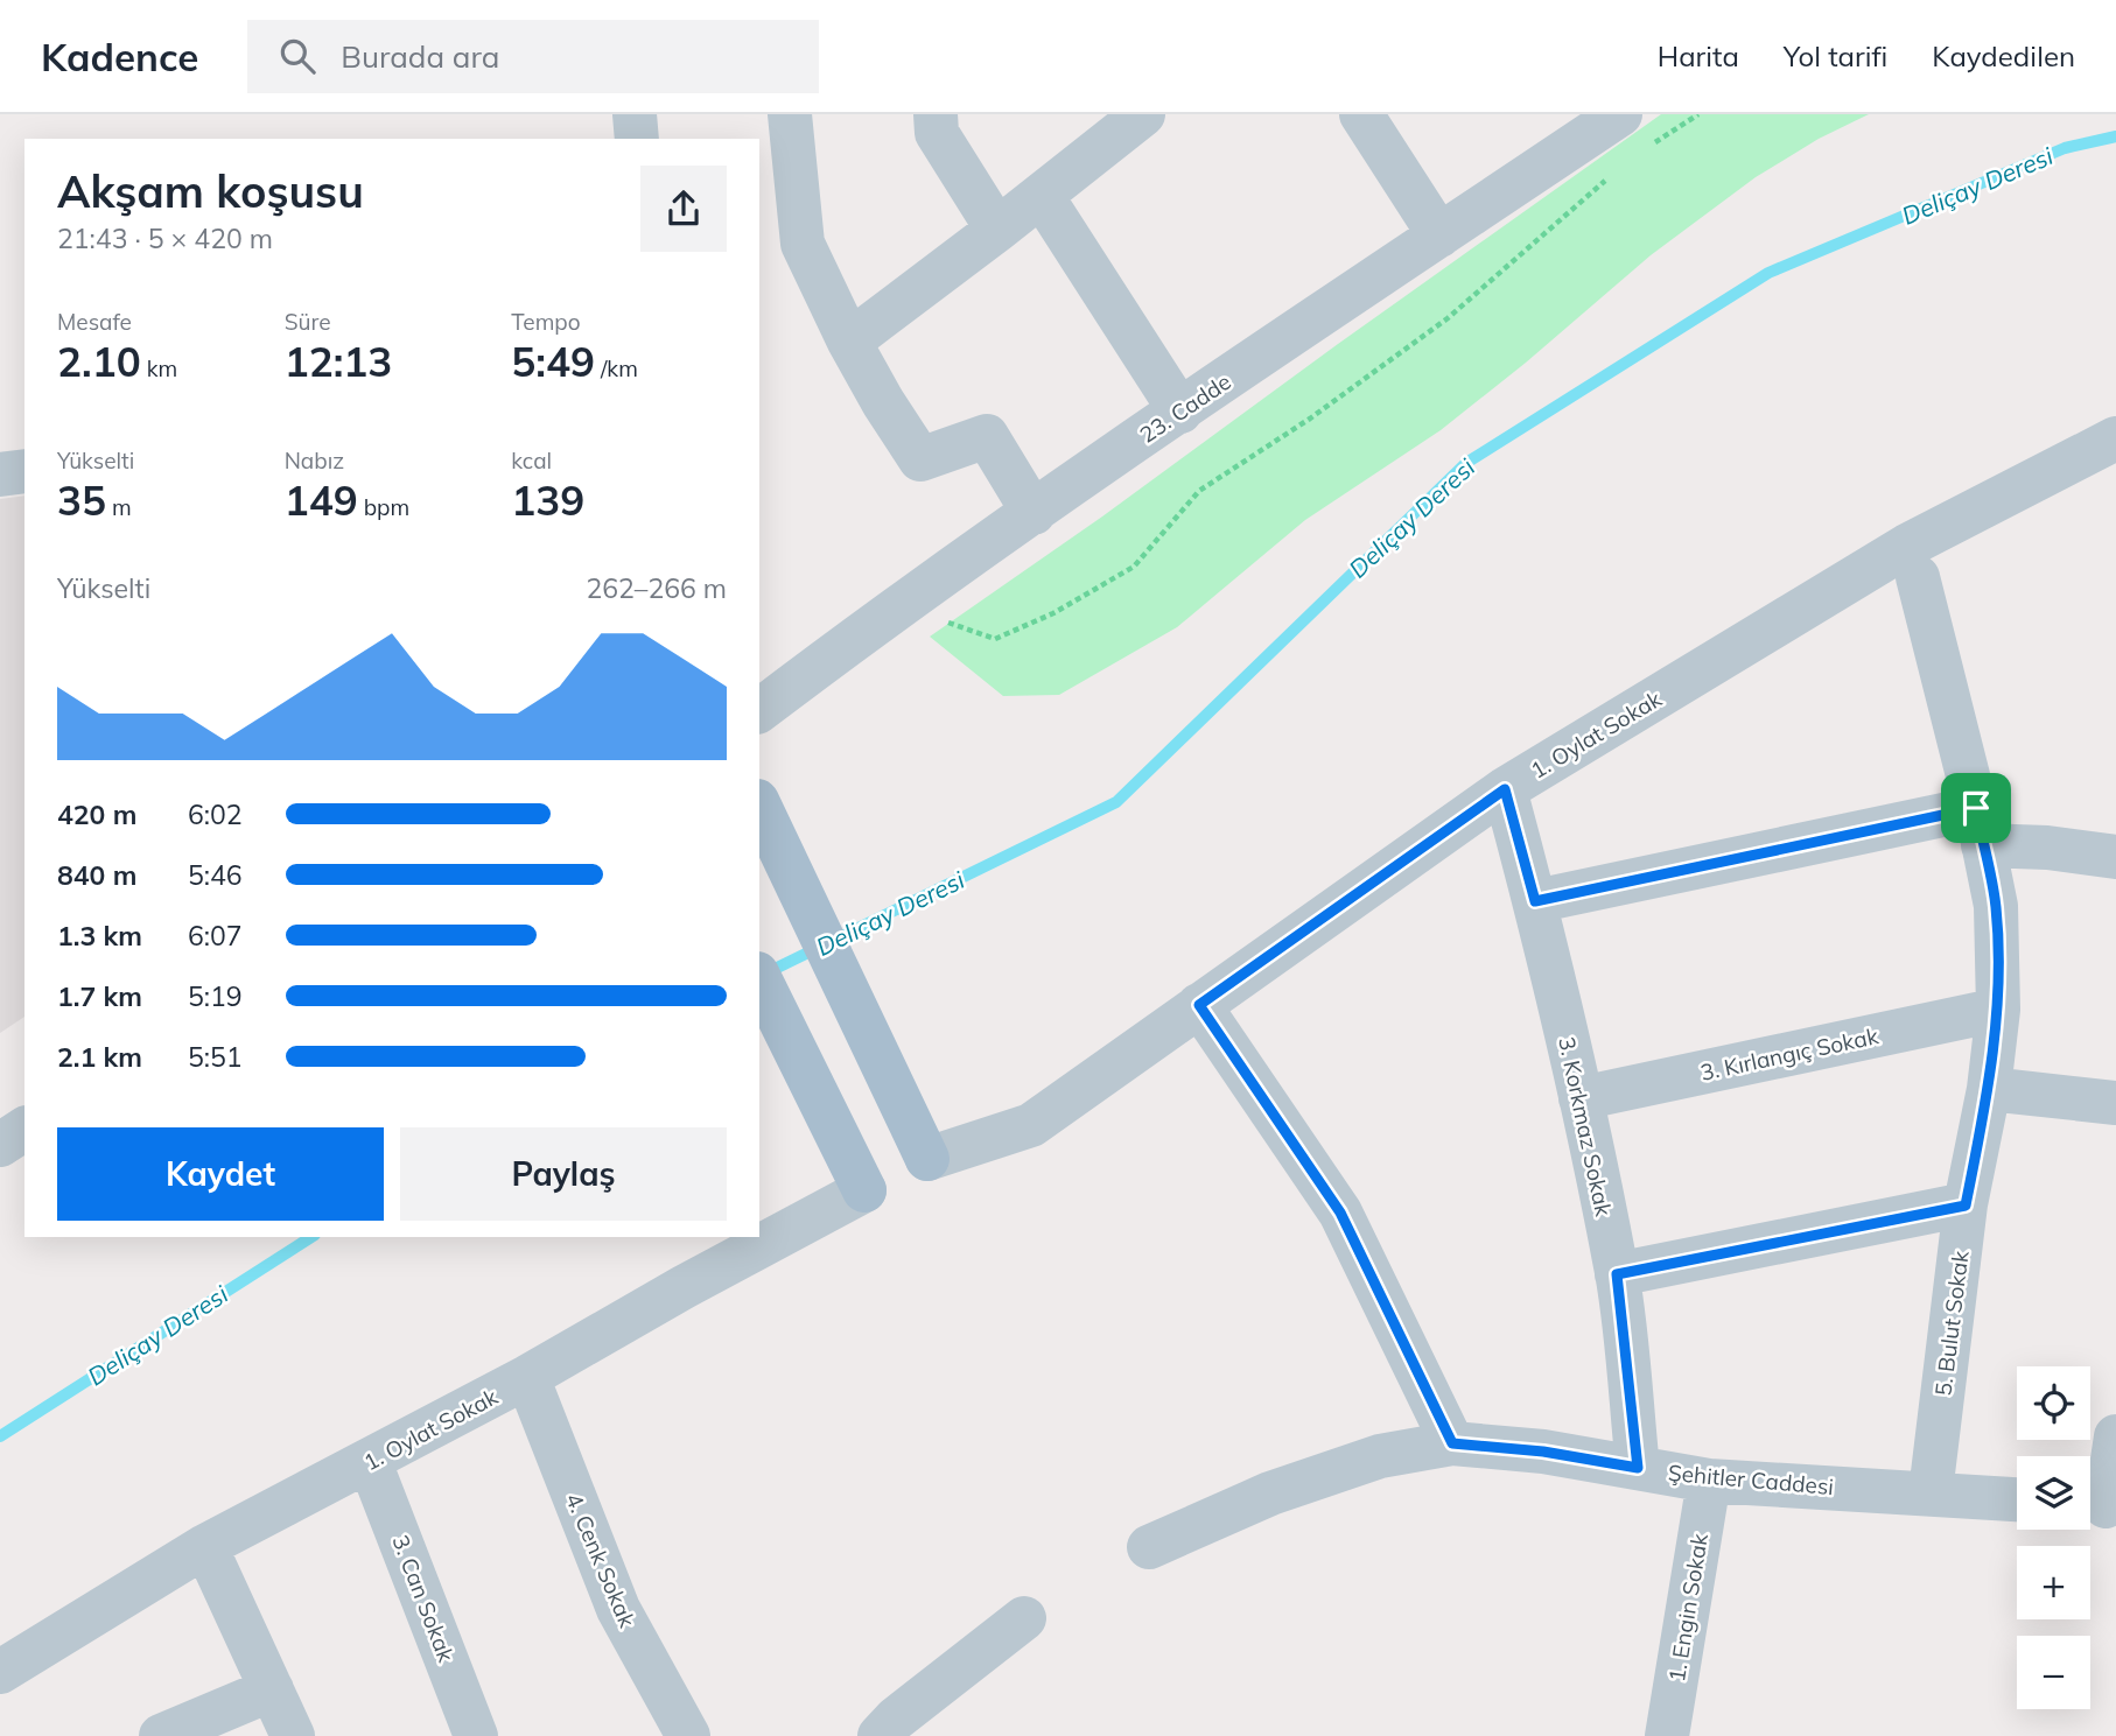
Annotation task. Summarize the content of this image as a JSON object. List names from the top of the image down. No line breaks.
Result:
{"streets":{"street":["23. Cadde","1. Oylat Sokak","3. Kırlangıç Sokak","3. Korkmaz Sokak","5. Bulut Sokak","Şehitler Caddesi","4. Cenk Sokak","3. Can Sokak","1. Engin Sokak"]},"crossings":[["1. Oylat Sokak","3. Korkmaz Sokak"],["1. Oylat Sokak","4. Cenk Sokak"],["1. Oylat Sokak","3. Can Sokak"],["3. Kırlangıç Sokak","3. Korkmaz Sokak"],["3. Kırlangıç Sokak","5. Bulut Sokak"],["3. Korkmaz Sokak","Şehitler Caddesi"],["5. Bulut Sokak","Şehitler Caddesi"],["Şehitler Caddesi","1. Engin Sokak"]],"water":["Deliçay Deresi"],"page":{"header":"Kadence","search":"Burada ara","nav":["Harita","Yol tarifi","Kaydedilen"],"heading":["Akşam koşusu","21:43 · 5 × 420 m"],"stats":[["Mesafe","2.10 km"],["Süre","12:13"],["Tempo","5:49 /km"],["Yükselti","35 m"],["Nabız","149 bpm"],["kcal","139"]],"chart":["Yükselti","262–266 m"],"list":[{"name":"420 m","note":"6:02"},{"name":"840 m","note":"5:46"},{"name":"1.3 km","note":"6:07"},{"name":"1.7 km","note":"5:19"},{"name":"2.1 km","note":"5:51"}],"buttons":["Kaydet","Paylaş"],"map_buttons":["+","−"]}}
